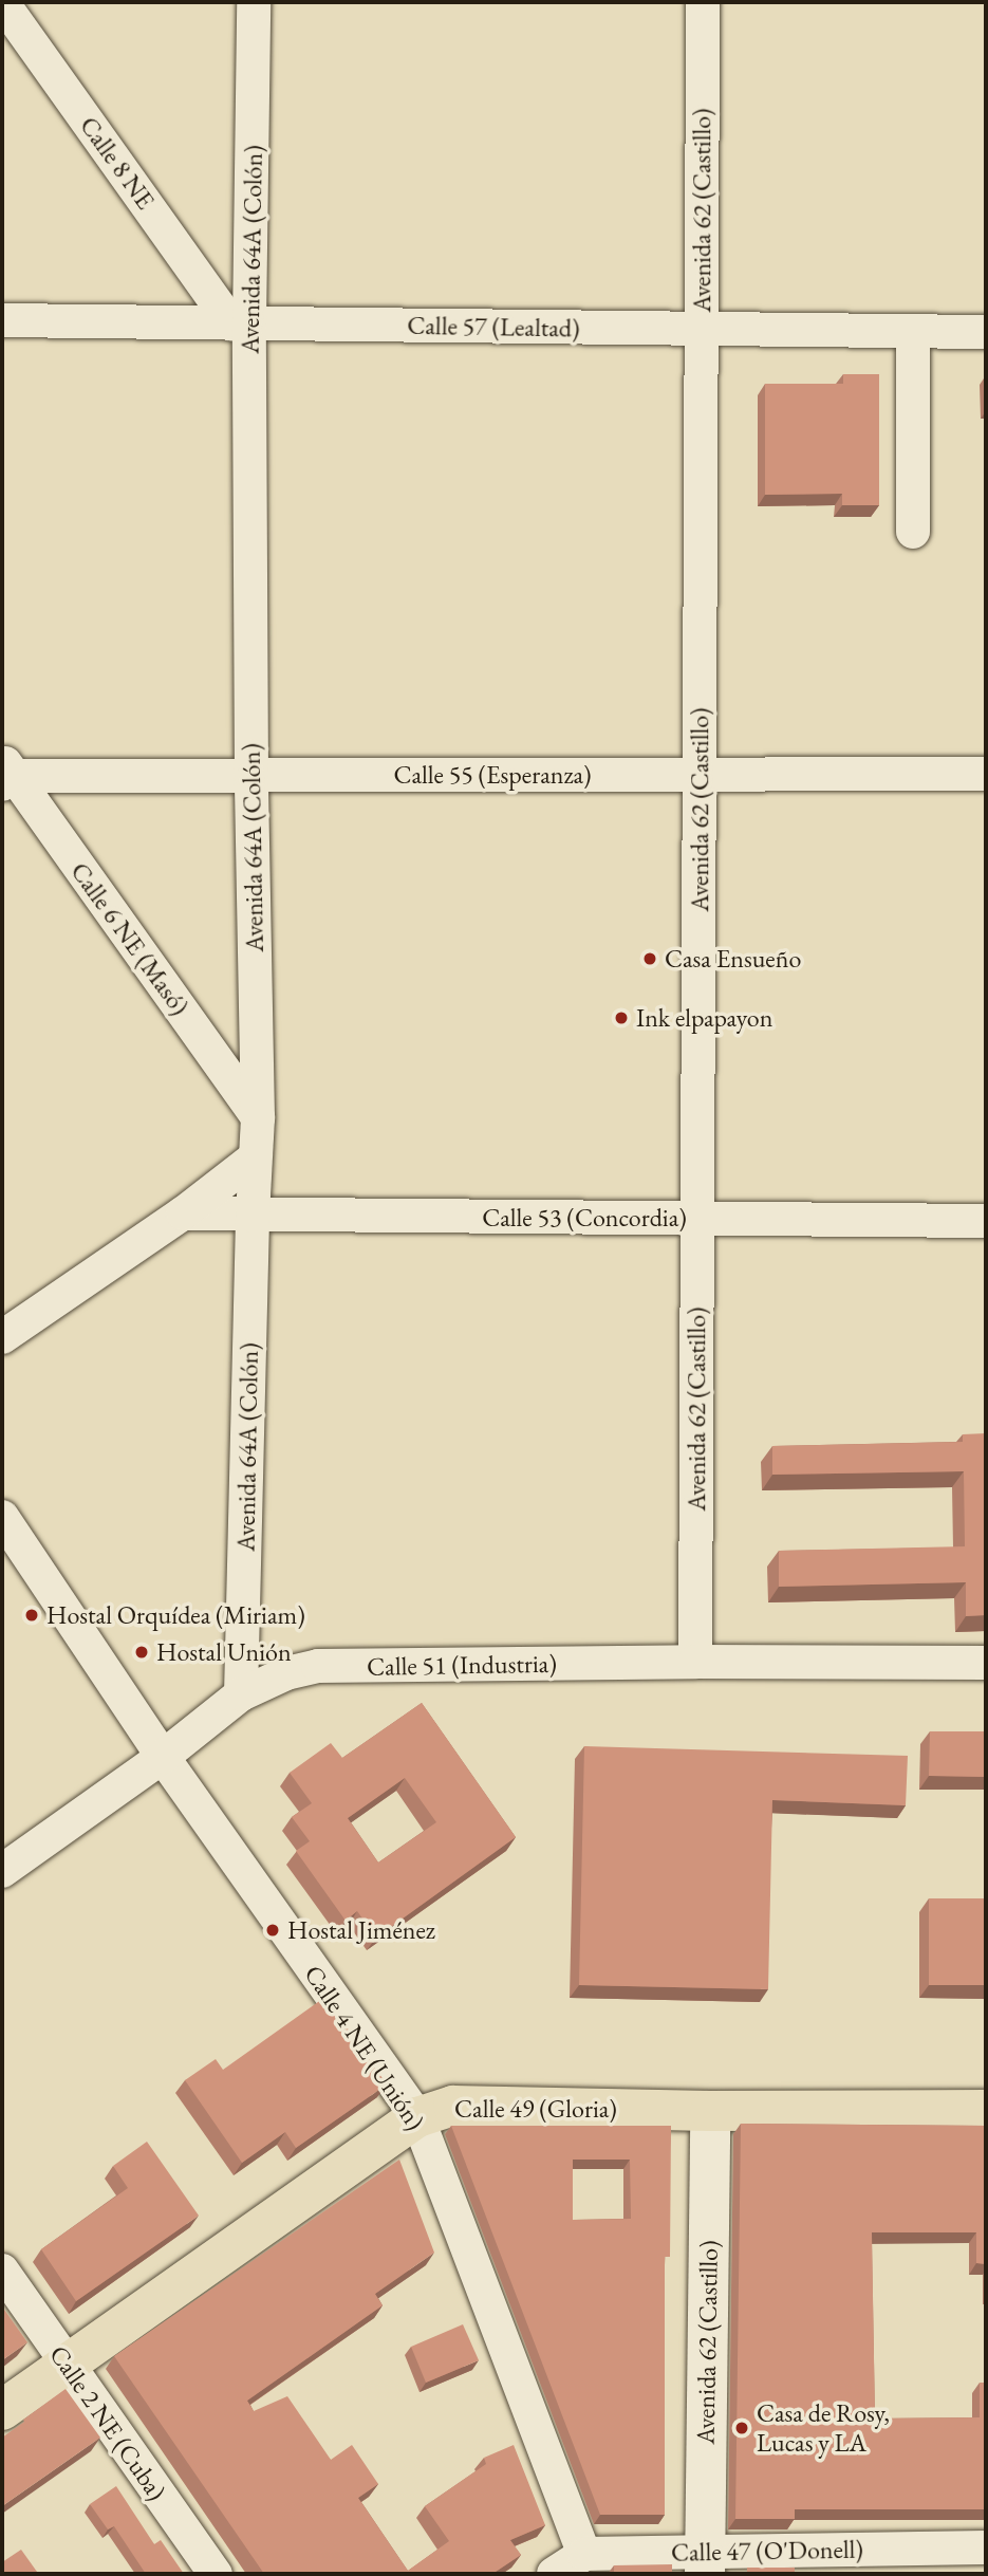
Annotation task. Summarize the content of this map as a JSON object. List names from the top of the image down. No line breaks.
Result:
{"streets":{"main road":["Calle 49 (Gloria)"],"street":["Calle 8 NE","Avenida 62 (Castillo)","Avenida 64A (Colón)","Calle 57 (Lealtad)","Calle 55 (Esperanza)","Calle 6 NE (Masó)","Calle 53 (Concordia)","Calle 51 (Industria)","Calle 4 NE (Unión)","Calle 2 NE (Cuba)","Calle 47 (O'Donell)"]},"crossings":[["Calle 8 NE","Avenida 64A (Colón)"],["Calle 8 NE","Calle 57 (Lealtad)"],["Avenida 62 (Castillo)","Calle 57 (Lealtad)"],["Avenida 62 (Castillo)","Calle 55 (Esperanza)"],["Avenida 62 (Castillo)","Calle 53 (Concordia)"],["Avenida 62 (Castillo)","Calle 51 (Industria)"],["Avenida 62 (Castillo)","Calle 49 (Gloria)"],["Avenida 62 (Castillo)","Calle 47 (O'Donell)"],["Avenida 64A (Colón)","Calle 57 (Lealtad)"],["Avenida 64A (Colón)","Calle 55 (Esperanza)"],["Avenida 64A (Colón)","Calle 6 NE (Masó)"],["Avenida 64A (Colón)","Calle 53 (Concordia)"],["Avenida 64A (Colón)","Calle 51 (Industria)"],["Calle 55 (Esperanza)","Calle 6 NE (Masó)"],["Calle 51 (Industria)","Calle 4 NE (Unión)"],["Calle 4 NE (Unión)","Calle 49 (Gloria)"],["Calle 4 NE (Unión)","Calle 47 (O'Donell)"],["Calle 49 (Gloria)","Calle 2 NE (Cuba)"]],"places":["Casa Ensueño","Ink elpapayon","Hostal Orquídea (Miriam)","Hostal Unión","Hostal Jiménez","Casa de Rosy, Lucas y LA"]}
